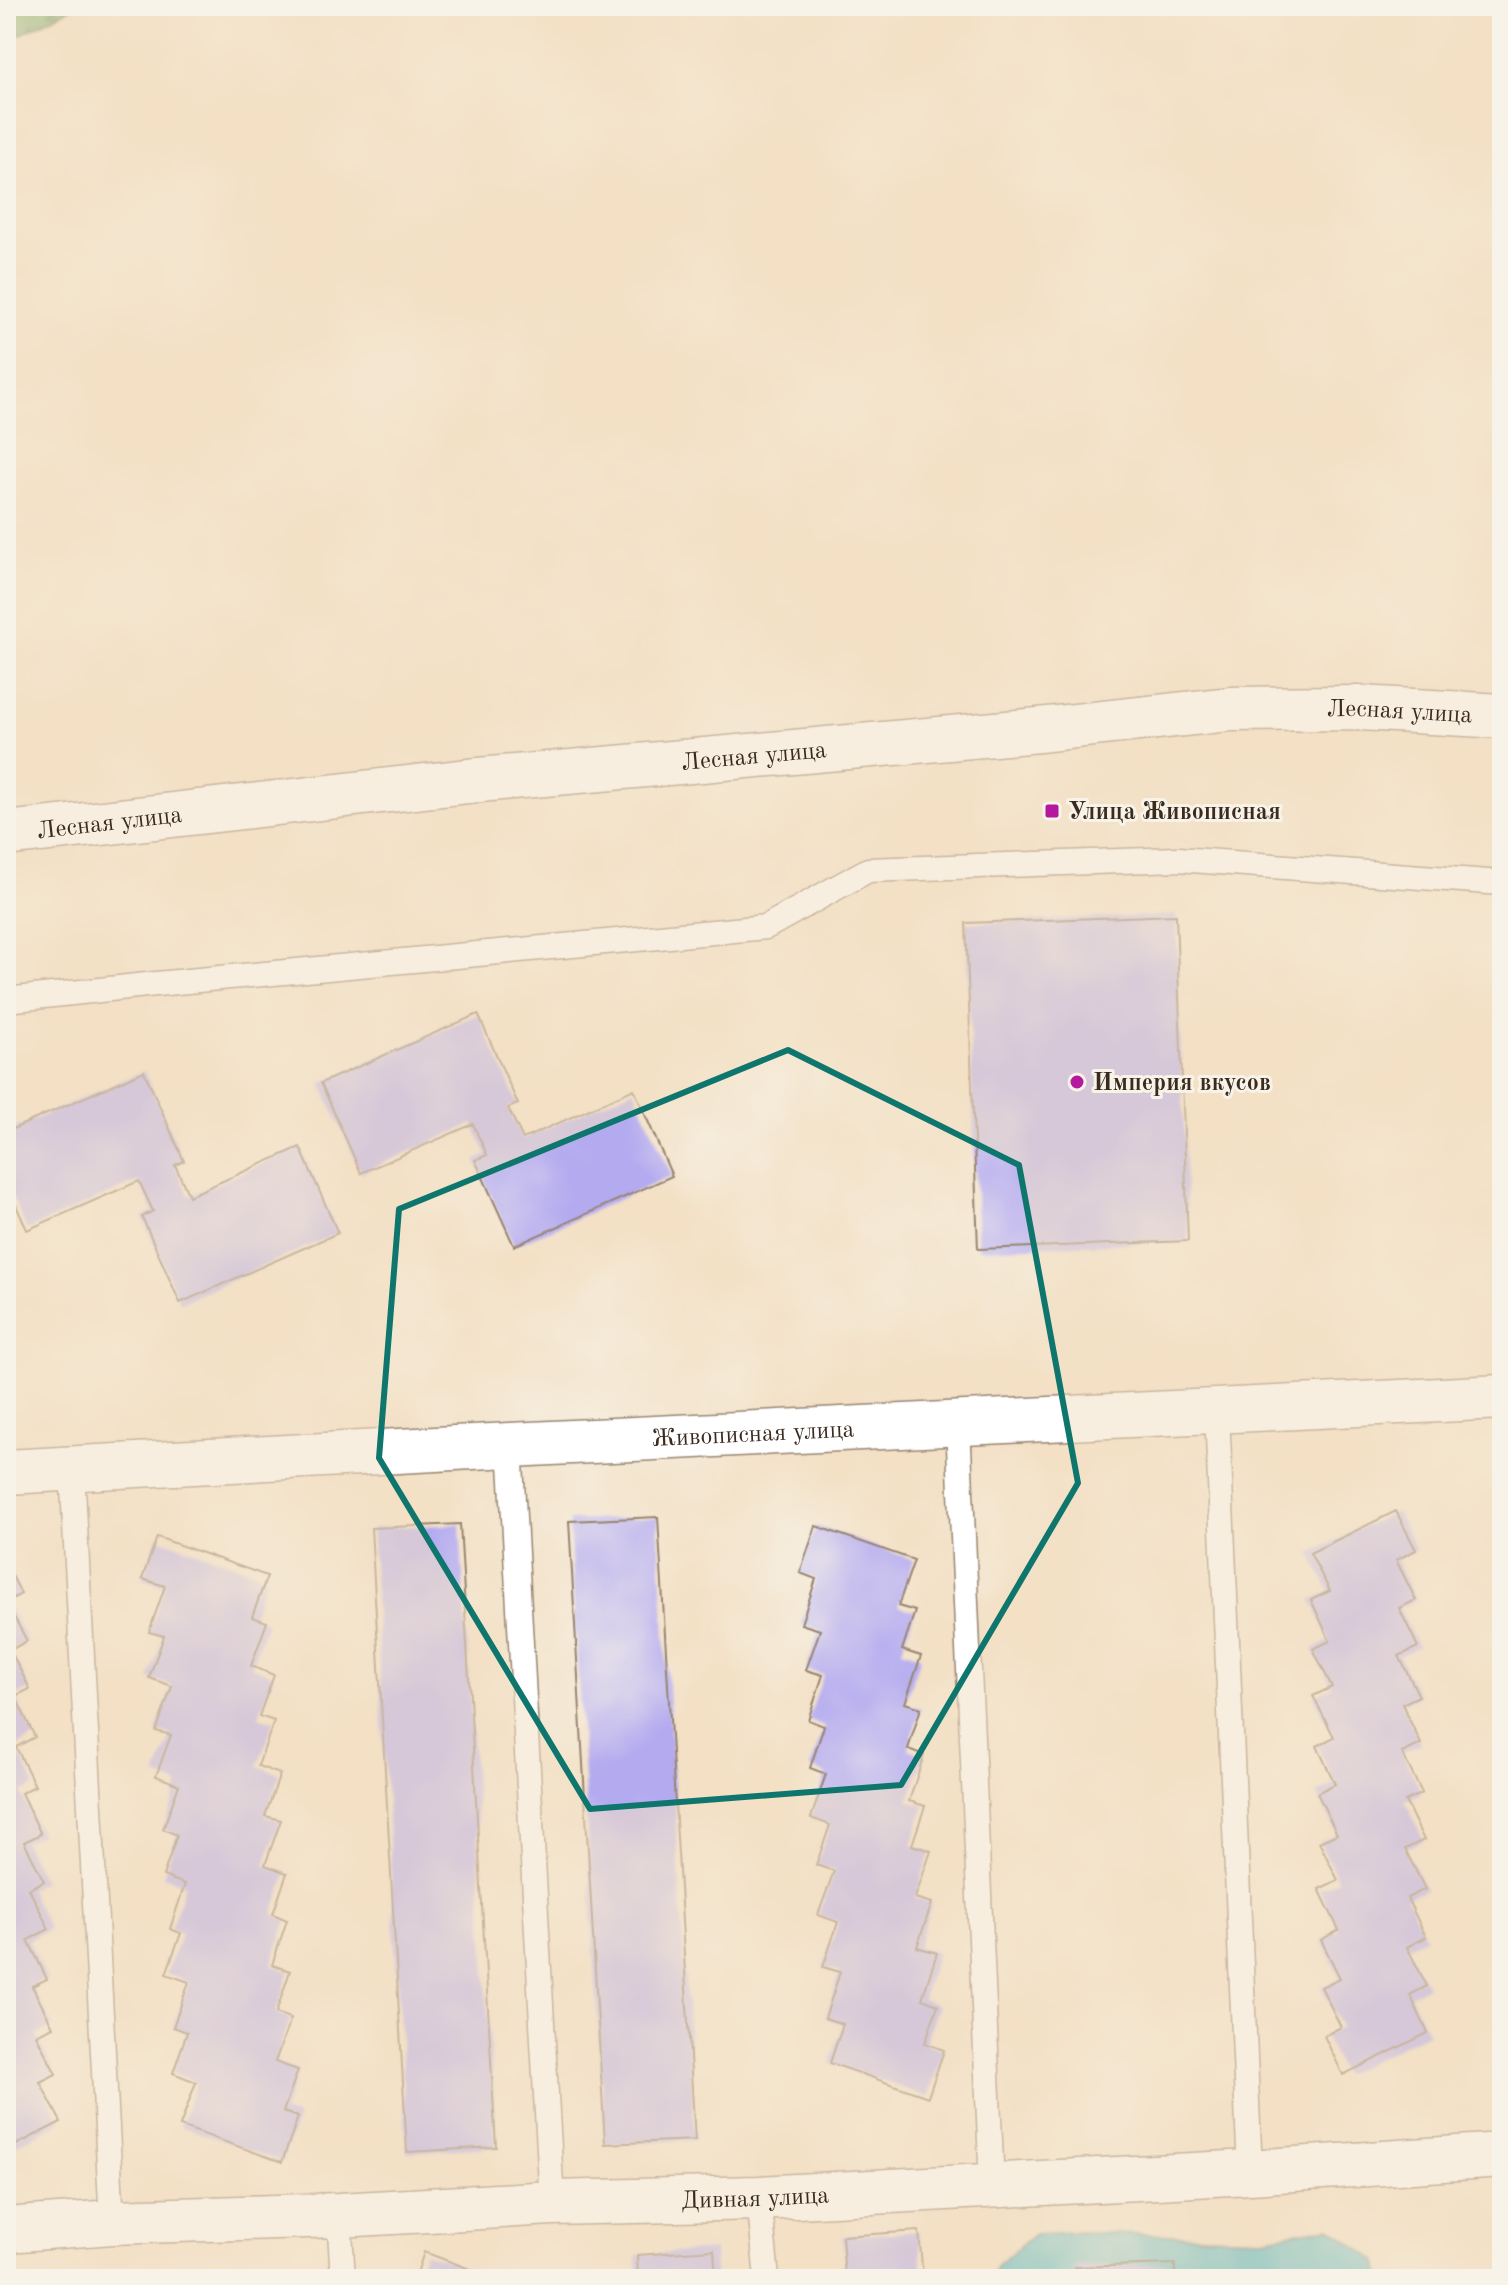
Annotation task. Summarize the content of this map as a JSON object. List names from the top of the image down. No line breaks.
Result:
{"streets":{"street":["Лесная улица","Живописная улица","Дивная улица"]},"places":{"transit":["Улица Живописная"],"other":["Империя вкусов"]}}
